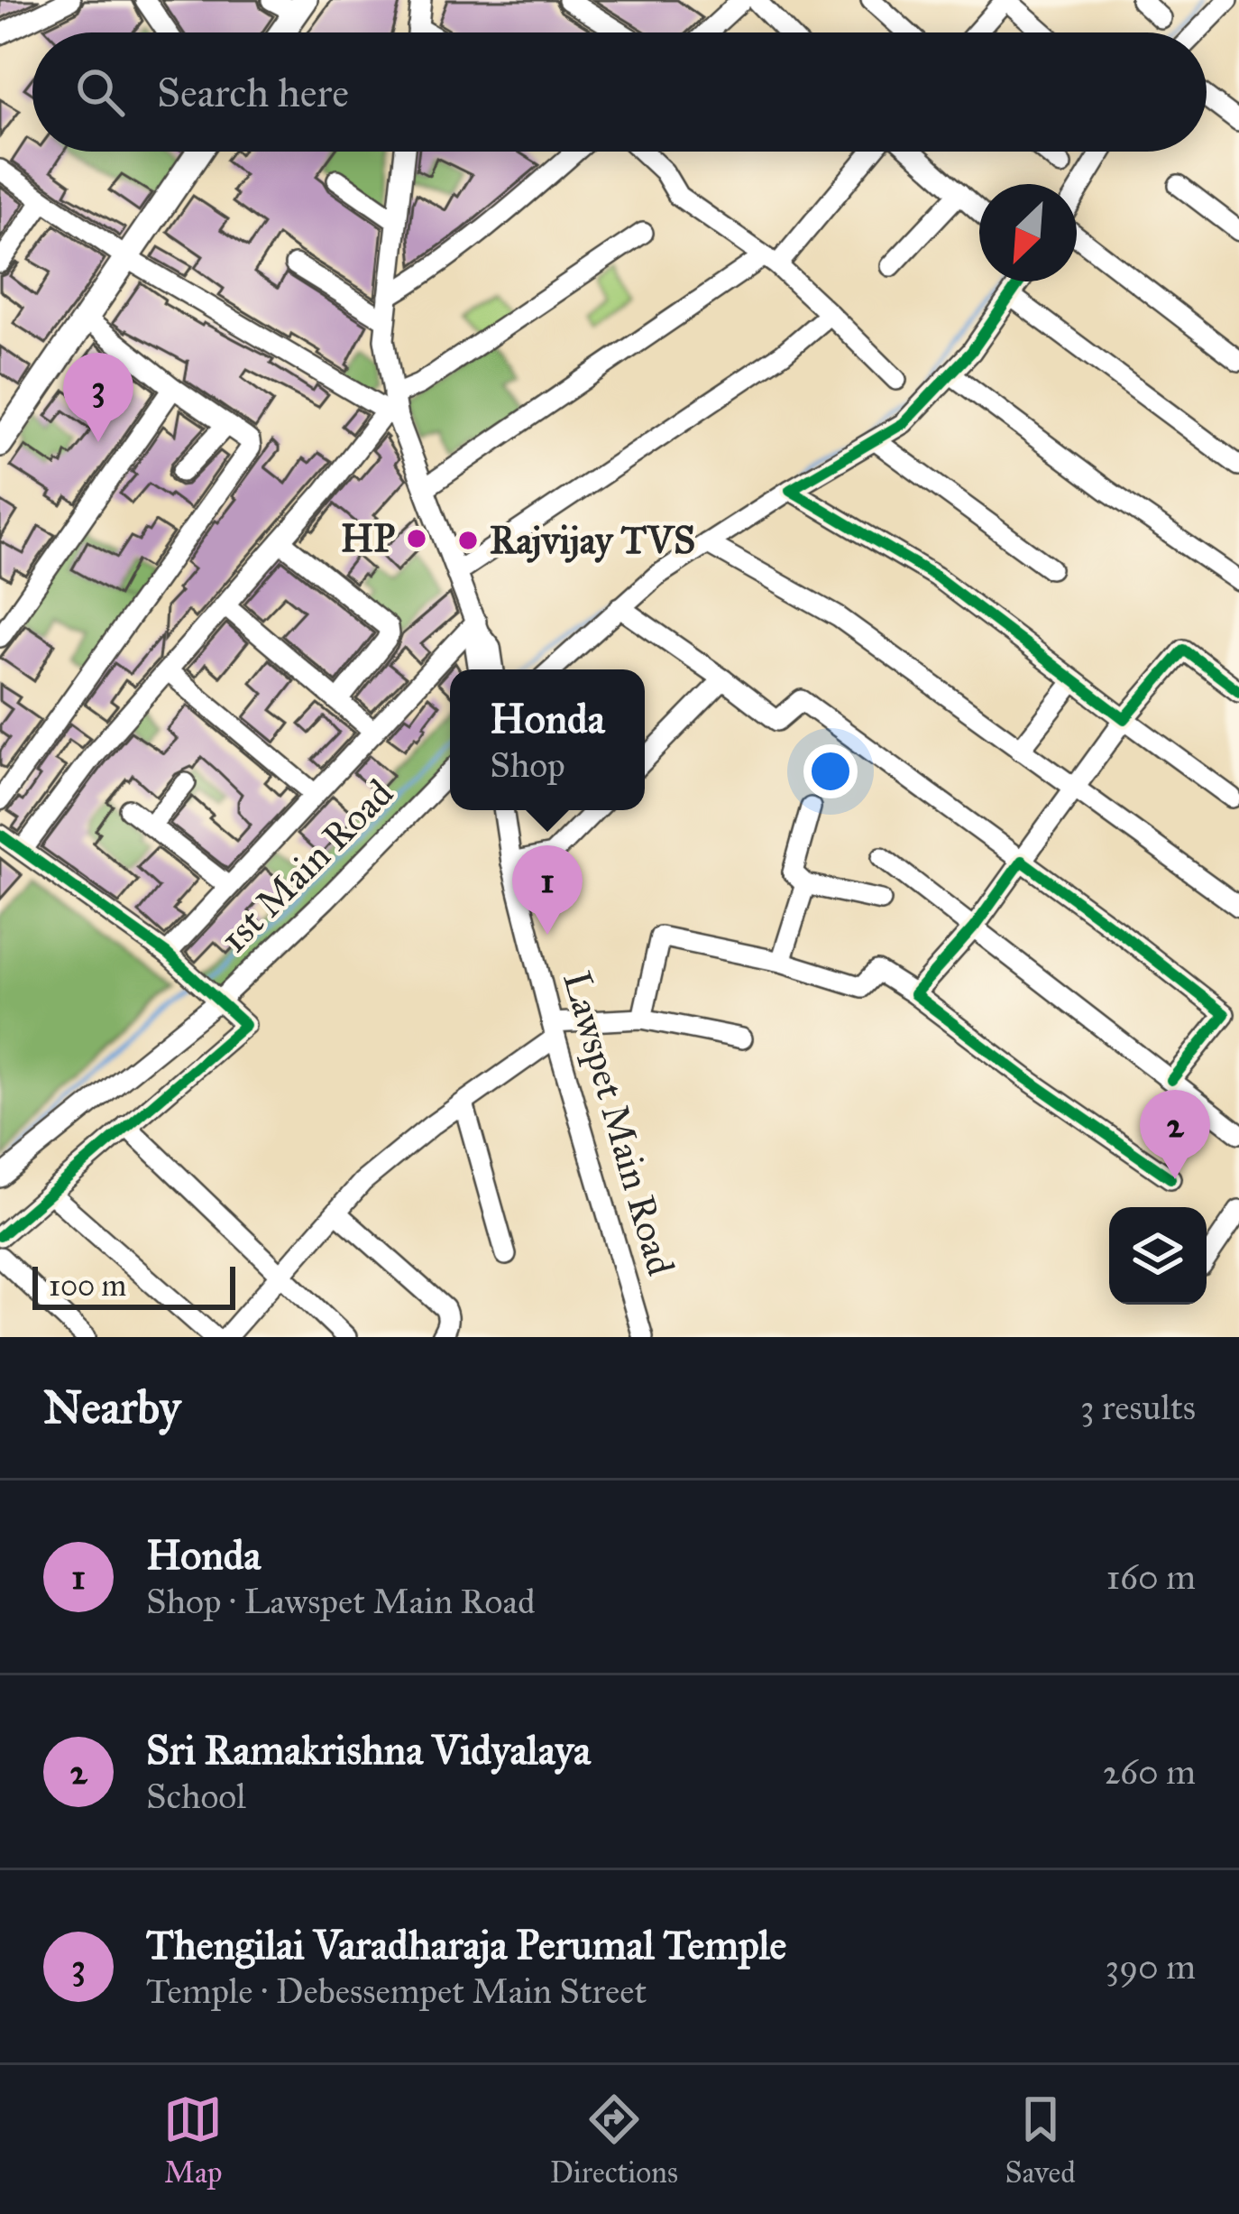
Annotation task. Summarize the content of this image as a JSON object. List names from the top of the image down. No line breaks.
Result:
{"streets":{"street":["1st Main Road","Lawspet Main Road"]},"places":["HP","Rajvijay TVS"],"scale_bar":"100 m","north":"bottom left","page":{"search":"Search here","pins":["3","1","2"],"popup":["Honda","Shop"],"scale":"100 m","heading":["Nearby","3 results"],"list":[{"mark":"1","name":"Honda","note":"Shop · Lawspet Main Road","value":"160 m"},{"mark":"2","name":"Sri Ramakrishna Vidyalaya","note":"School","value":"260 m"},{"mark":"3","name":"Thengilai Varadharaja Perumal Temple","note":"Temple · Debessempet Main Street","value":"390 m"}],"nav":["Map","Directions","Saved"]}}
